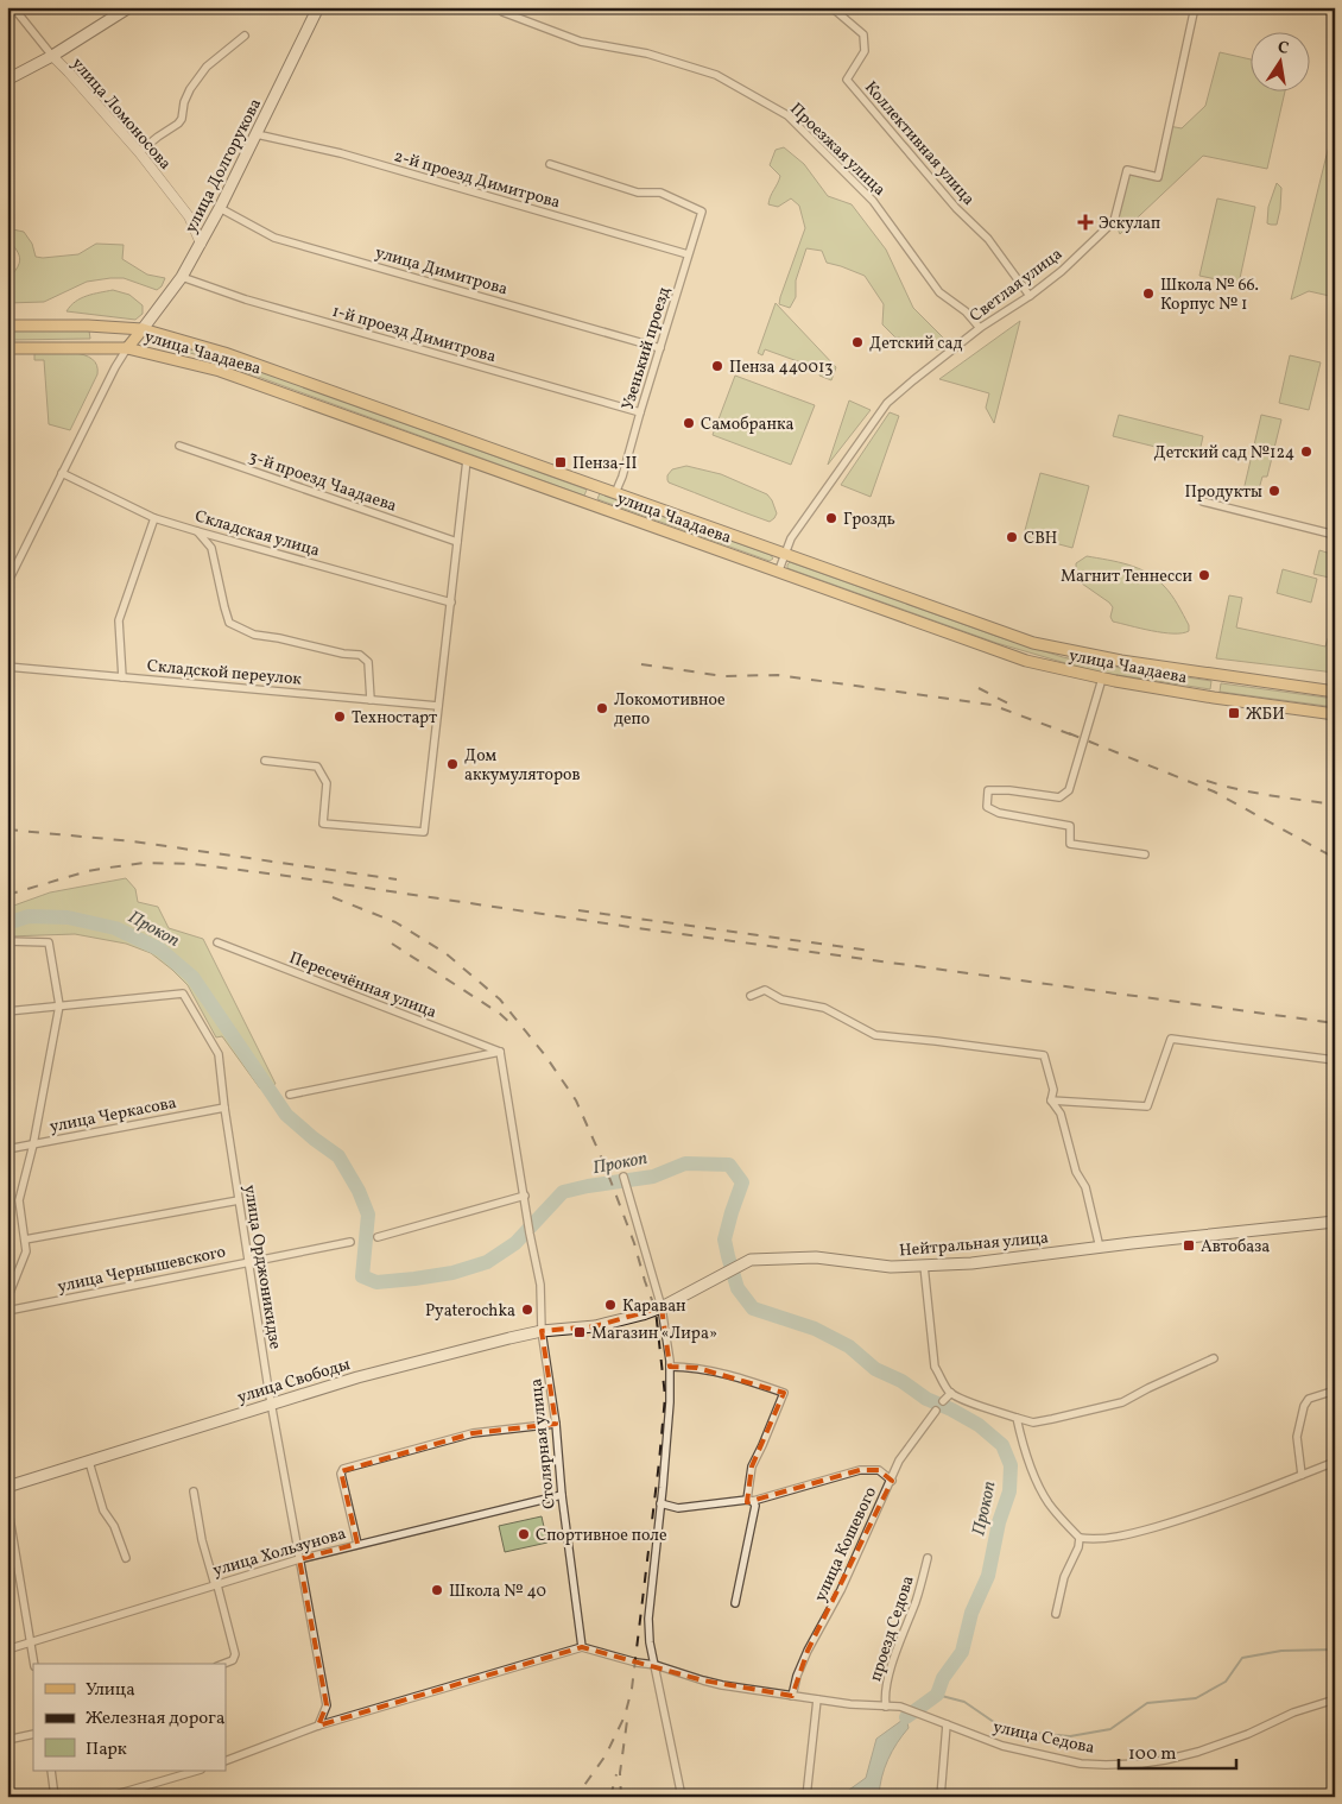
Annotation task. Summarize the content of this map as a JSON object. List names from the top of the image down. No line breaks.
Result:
{"streets":{"main road":["улица Долгорукова","улица Чаадаева","Нейтральная улица","улица Свободы"],"street":["улица Ломоносова","Коллективная улица","Проезжая улица","2-й проезд Димитрова","улица Димитрова","Светлая улица","1-й проезд Димитрова","Узенький проезд","3-й проезд Чаадаева","Складская улица","Складской переулок","Пересечённая улица","улица Черкасова","улица Орджоникидзе","улица Чернышевского","Столярная улица","улица Кошевого","улица Хользунова","проезд Седова","улица Седова"]},"crossings":[["улица Ломоносова","улица Долгорукова"],["Коллективная улица","Светлая улица"],["Проезжая улица","Светлая улица"],["улица Долгорукова","2-й проезд Димитрова"],["улица Долгорукова","улица Димитрова"],["улица Долгорукова","1-й проезд Димитрова"],["улица Долгорукова","улица Чаадаева"],["2-й проезд Димитрова","Узенький проезд"],["улица Димитрова","Узенький проезд"],["Светлая улица","улица Чаадаева"],["1-й проезд Димитрова","Узенький проезд"],["Узенький проезд","улица Чаадаева"],["улица Черкасова","улица Орджоникидзе"],["Нейтральная улица","улица Свободы"],["улица Орджоникидзе","улица Чернышевского"],["улица Орджоникидзе","улица Свободы"],["улица Орджоникидзе","улица Хользунова"],["улица Свободы","Столярная улица"],["Столярная улица","улица Хользунова"],["проезд Седова","улица Седова"]],"water":["Прокоп"],"places":{"health":["Эскулап"],"other":["Школа № 66. Корпус № 1","Детский сад","Пенза 440013","Самобранка","Детский сад №124","Продукты","Гроздь","СВН","Магнит Теннесси","Локомотивное депо","Техностарт","Дом аккумуляторов","Караван","Pyaterochka","Спортивное поле","Школа № 40"],"transit":["Пенза-II","ЖБИ","Автобаза","Магазин «Лира»"]},"legend":["Улица","Железная дорога","Парк"],"scale_bar":"100 m","north":"top"}
